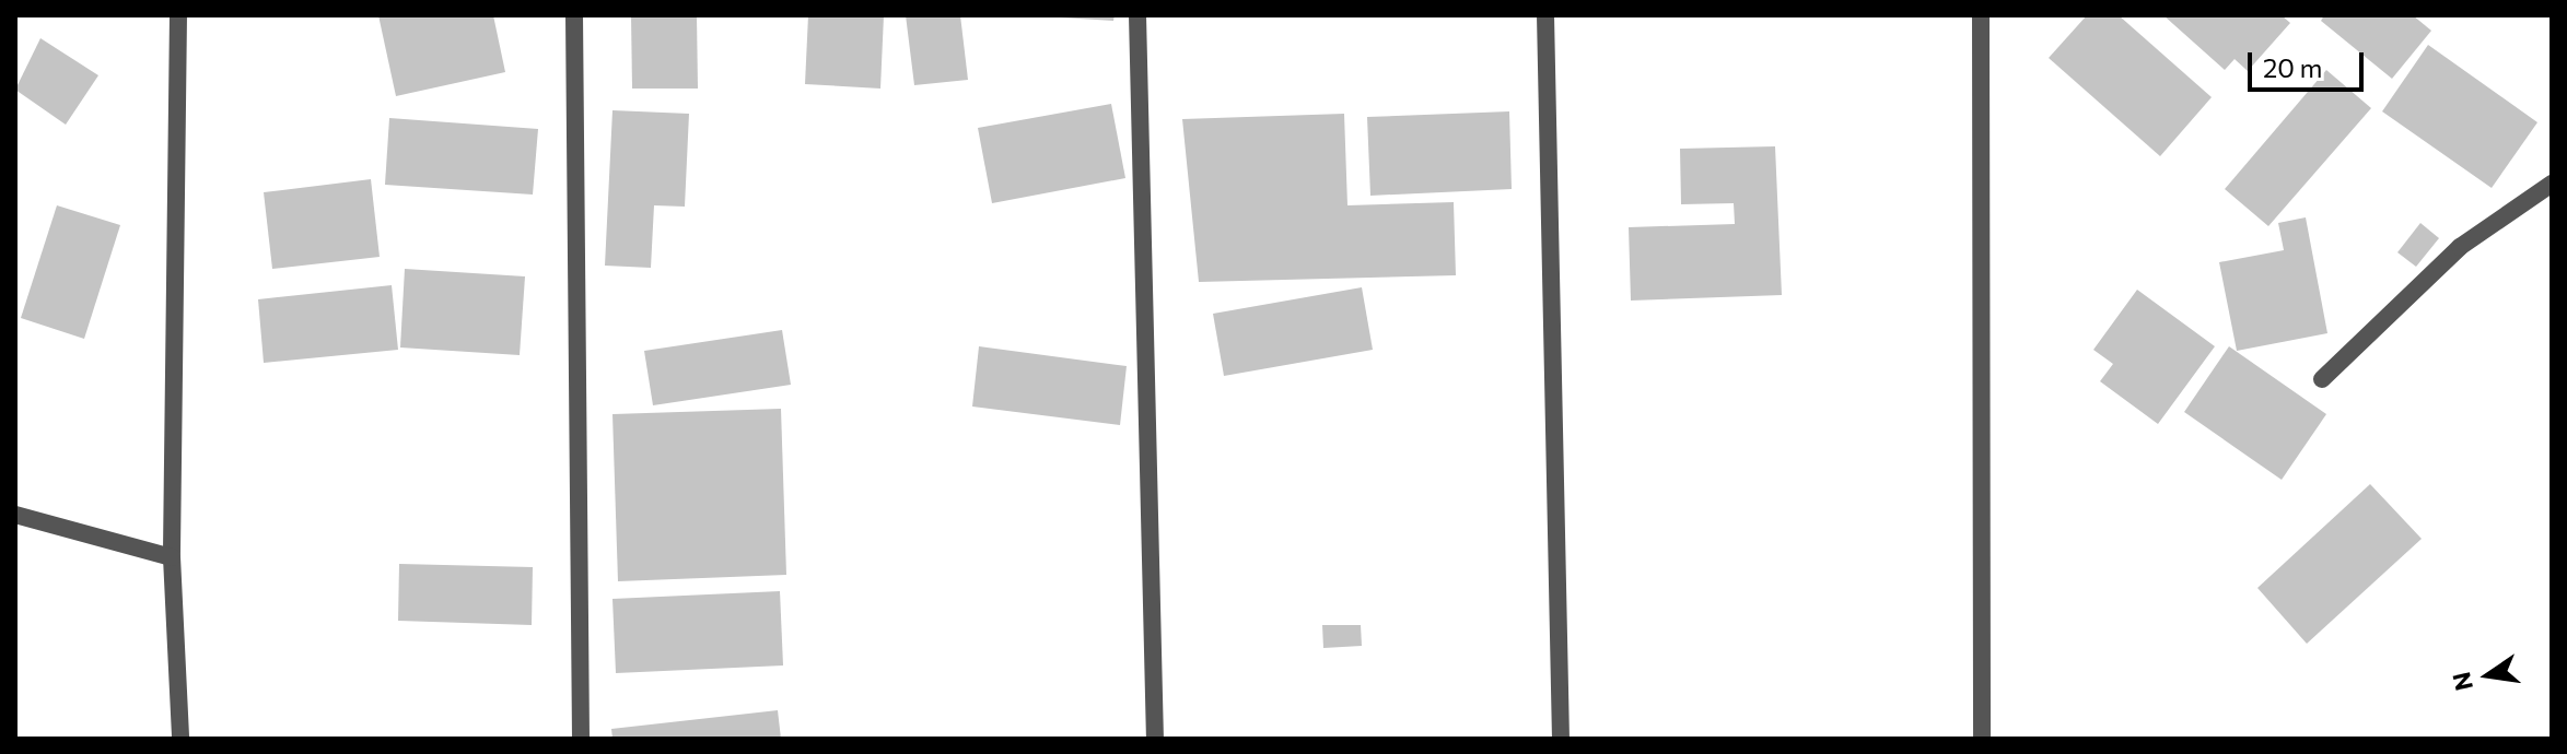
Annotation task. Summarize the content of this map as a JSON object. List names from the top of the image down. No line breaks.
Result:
{"scale_bar":"20 m","north":"left"}
